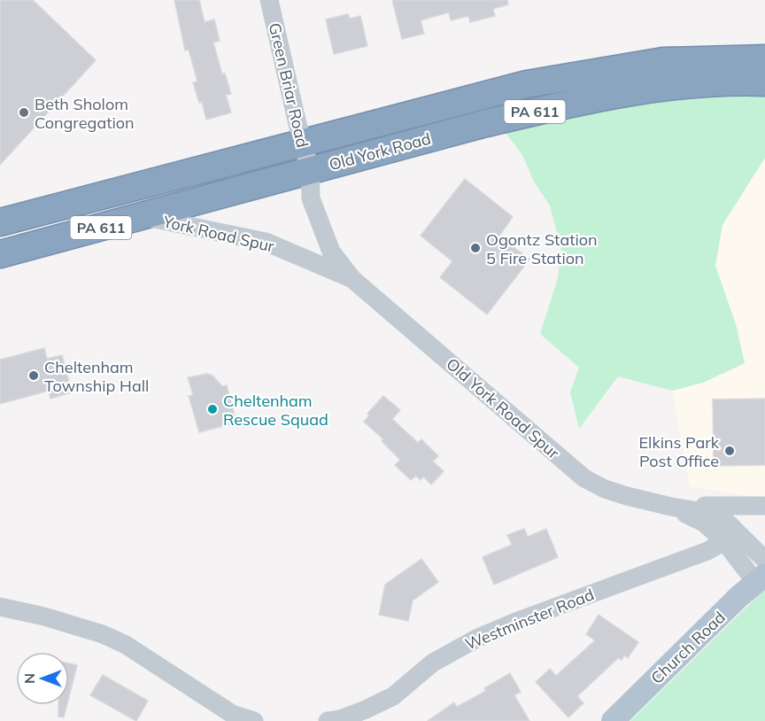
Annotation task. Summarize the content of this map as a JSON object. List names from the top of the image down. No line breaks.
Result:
{"streets":{"highway":["PA 611","Old York Road"],"main road":["Church Road"],"street":["Green Briar Road","York Road Spur","Old York Road Spur","Westminster Road"]},"crossings":[["Green Briar Road","Old York Road"],["Old York Road","York Road Spur"],["York Road Spur","Old York Road Spur"],["Old York Road Spur","Westminster Road"],["Old York Road Spur","Church Road"]],"places":["Beth Sholom Congregation","Ogontz Station 5 Fire Station","Cheltenham Township Hall","Cheltenham Rescue Squad","Elkins Park Post Office"],"north":"left"}
